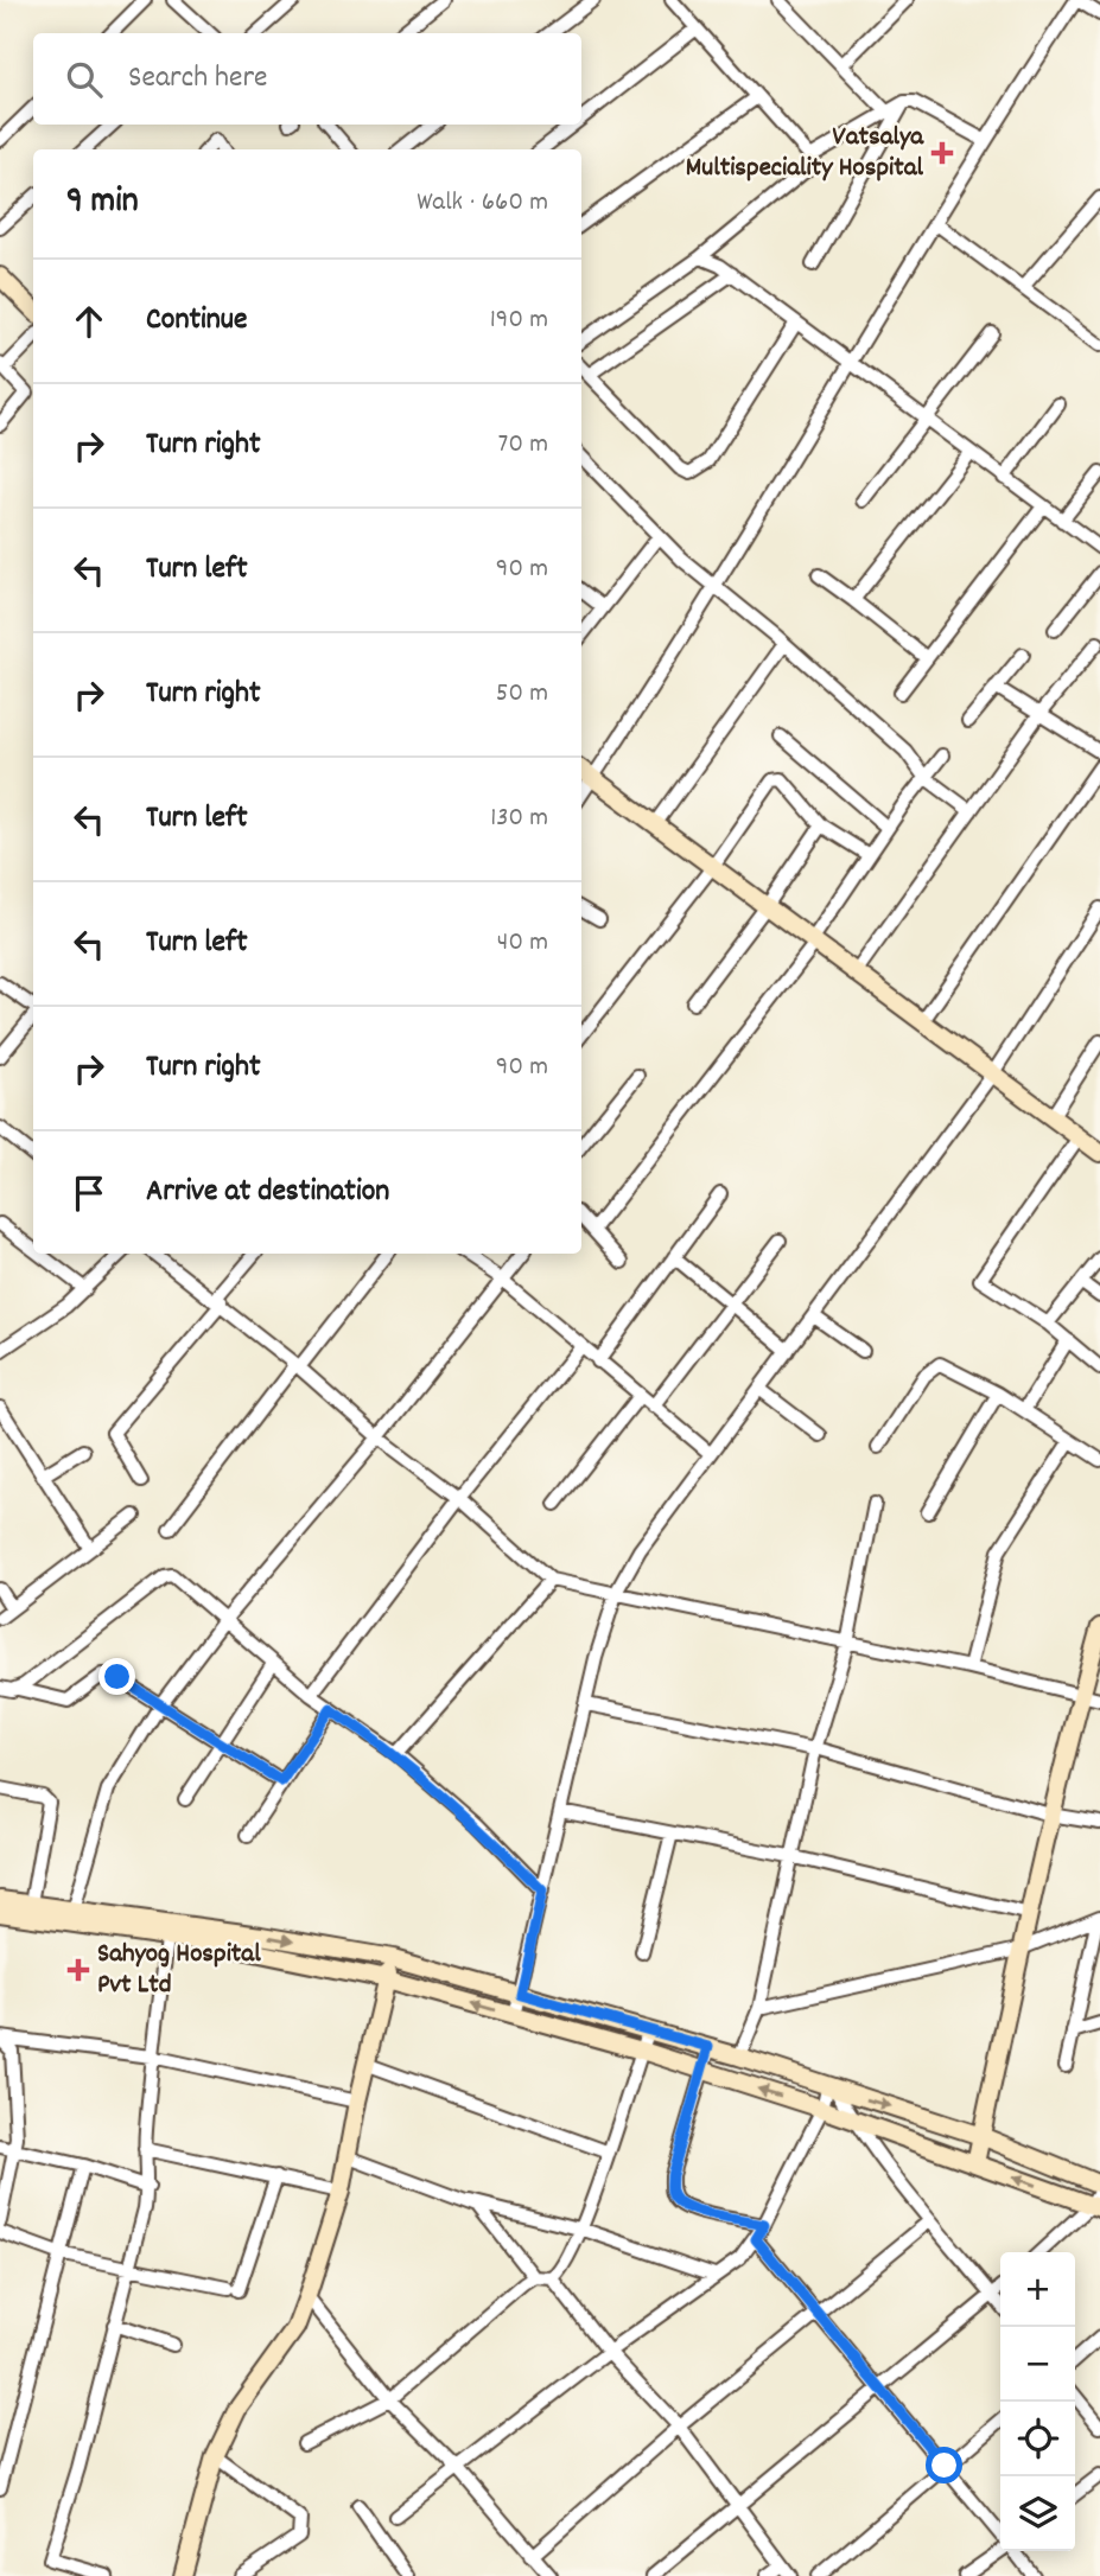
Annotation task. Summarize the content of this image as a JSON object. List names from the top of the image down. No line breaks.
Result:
{"places":{"health":["Vatsalya Multispeciality Hospital","Sahyog Hospital Pvt Ltd"]},"page":{"search":"Search here","heading":["9 min","Walk · 660 m"],"list":[["Continue","190 m"],["Turn right","70 m"],["Turn left","90 m"],["Turn right","50 m"],["Turn left","130 m"],["Turn left","40 m"],["Turn right","90 m"],"Arrive at destination"],"map_buttons":["+","−"]}}
